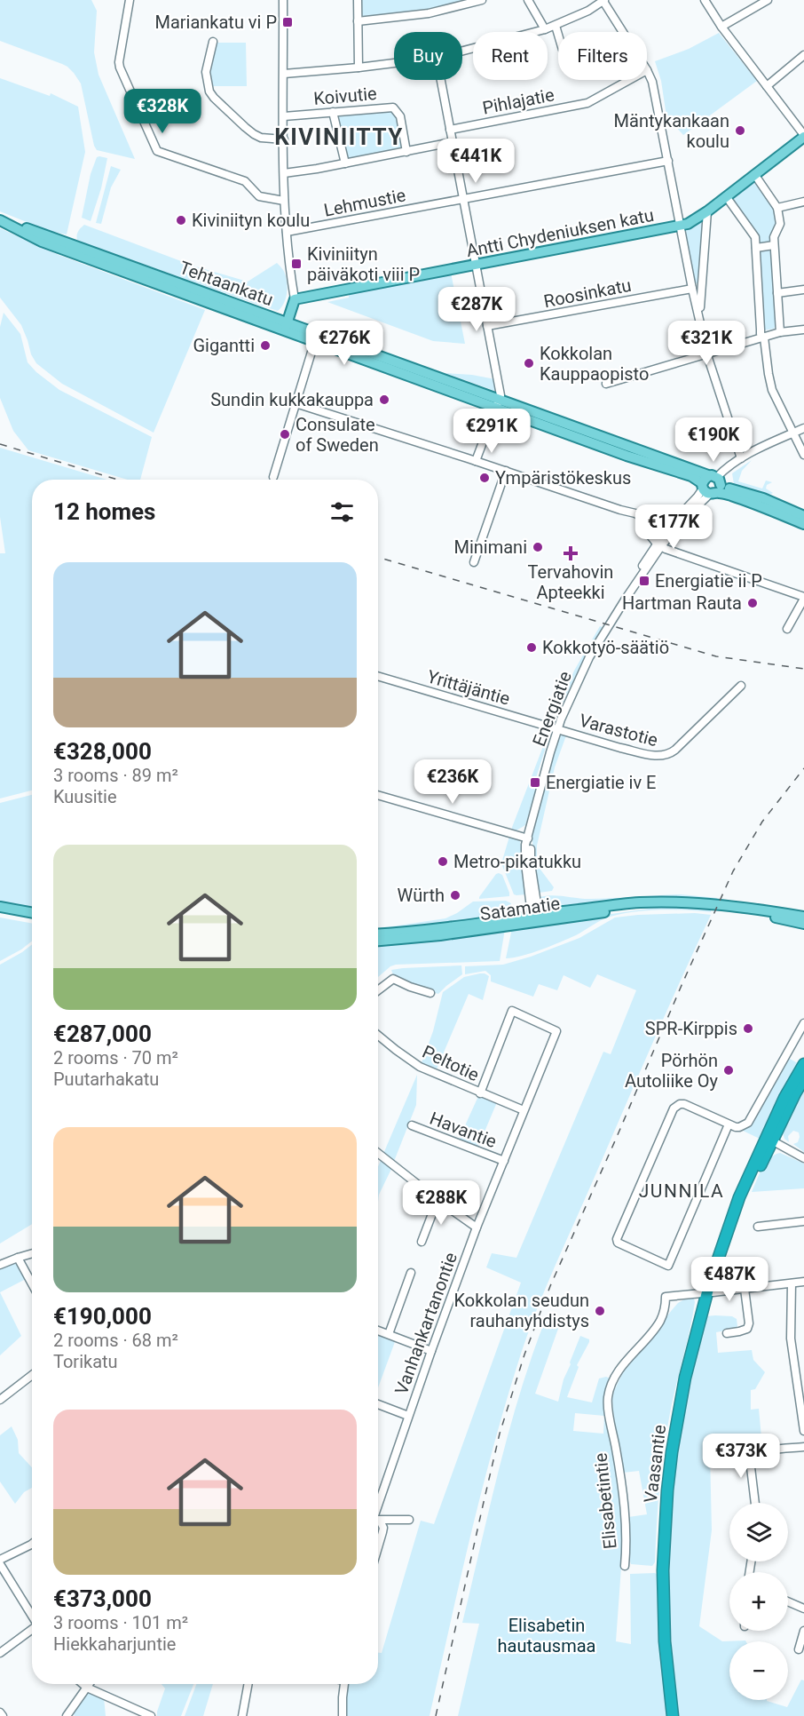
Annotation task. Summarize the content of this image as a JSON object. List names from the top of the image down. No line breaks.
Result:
{"streets":{"highway":["Vaasantie"],"main road":["Antti Chydeniuksen katu","Tehtaankatu","Satamatie"],"street":["Koivutie","Pihlajatie","Lehmustie","Roosinkatu","Yrittäjäntie","Energiatie","Varastotie","Peltotie","Havantie","Vanhankartanontie","Elisabetintie"]},"crossings":[["Tehtaankatu","Energiatie"],["Yrittäjäntie","Energiatie"],["Yrittäjäntie","Varastotie"],["Energiatie","Varastotie"],["Energiatie","Satamatie"],["Peltotie","Vanhankartanontie"],["Havantie","Vanhankartanontie"]],"districts":["KIVINIITTY","JUNNILA"],"parks":["Elisabetin hautausmaa"],"places":{"transit":["Mariankatu vi P","Kiviniityn päiväkoti viii P","Energiatie ii P","Energiatie iv E"],"other":["Mäntykankaan koulu","Kiviniityn koulu","Gigantti","Kokkolan Kauppaopisto","Sundin kukkakauppa","Consulate of Sweden","Ympäristökeskus","Minimani","Hartman Rauta","Kokkotyö-säätiö","Metro-pikatukku","Würth","SPR-Kirppis","Pörhön Autoliike Oy","Kokkolan seudun rauhanyhdistys"],"health":["Tervahovin Apteekki"]},"page":{"chip":["Buy","Rent","Filters"],"price":["€328K","€441K","€287K","€276K","€321K","€291K","€190K","€177K","€236K","€288K","€487K","€373K"],"heading":"12 homes","list":[{"name":"€328,000","note":"3 rooms · 89 m² · Kuusitie"},{"name":"€287,000","note":"2 rooms · 70 m² · Puutarhakatu"},{"name":"€190,000","note":"2 rooms · 68 m² · Torikatu"},{"name":"€373,000","note":"3 rooms · 101 m² · Hiekkaharjuntie"}],"map_buttons":["+","−"]}}
